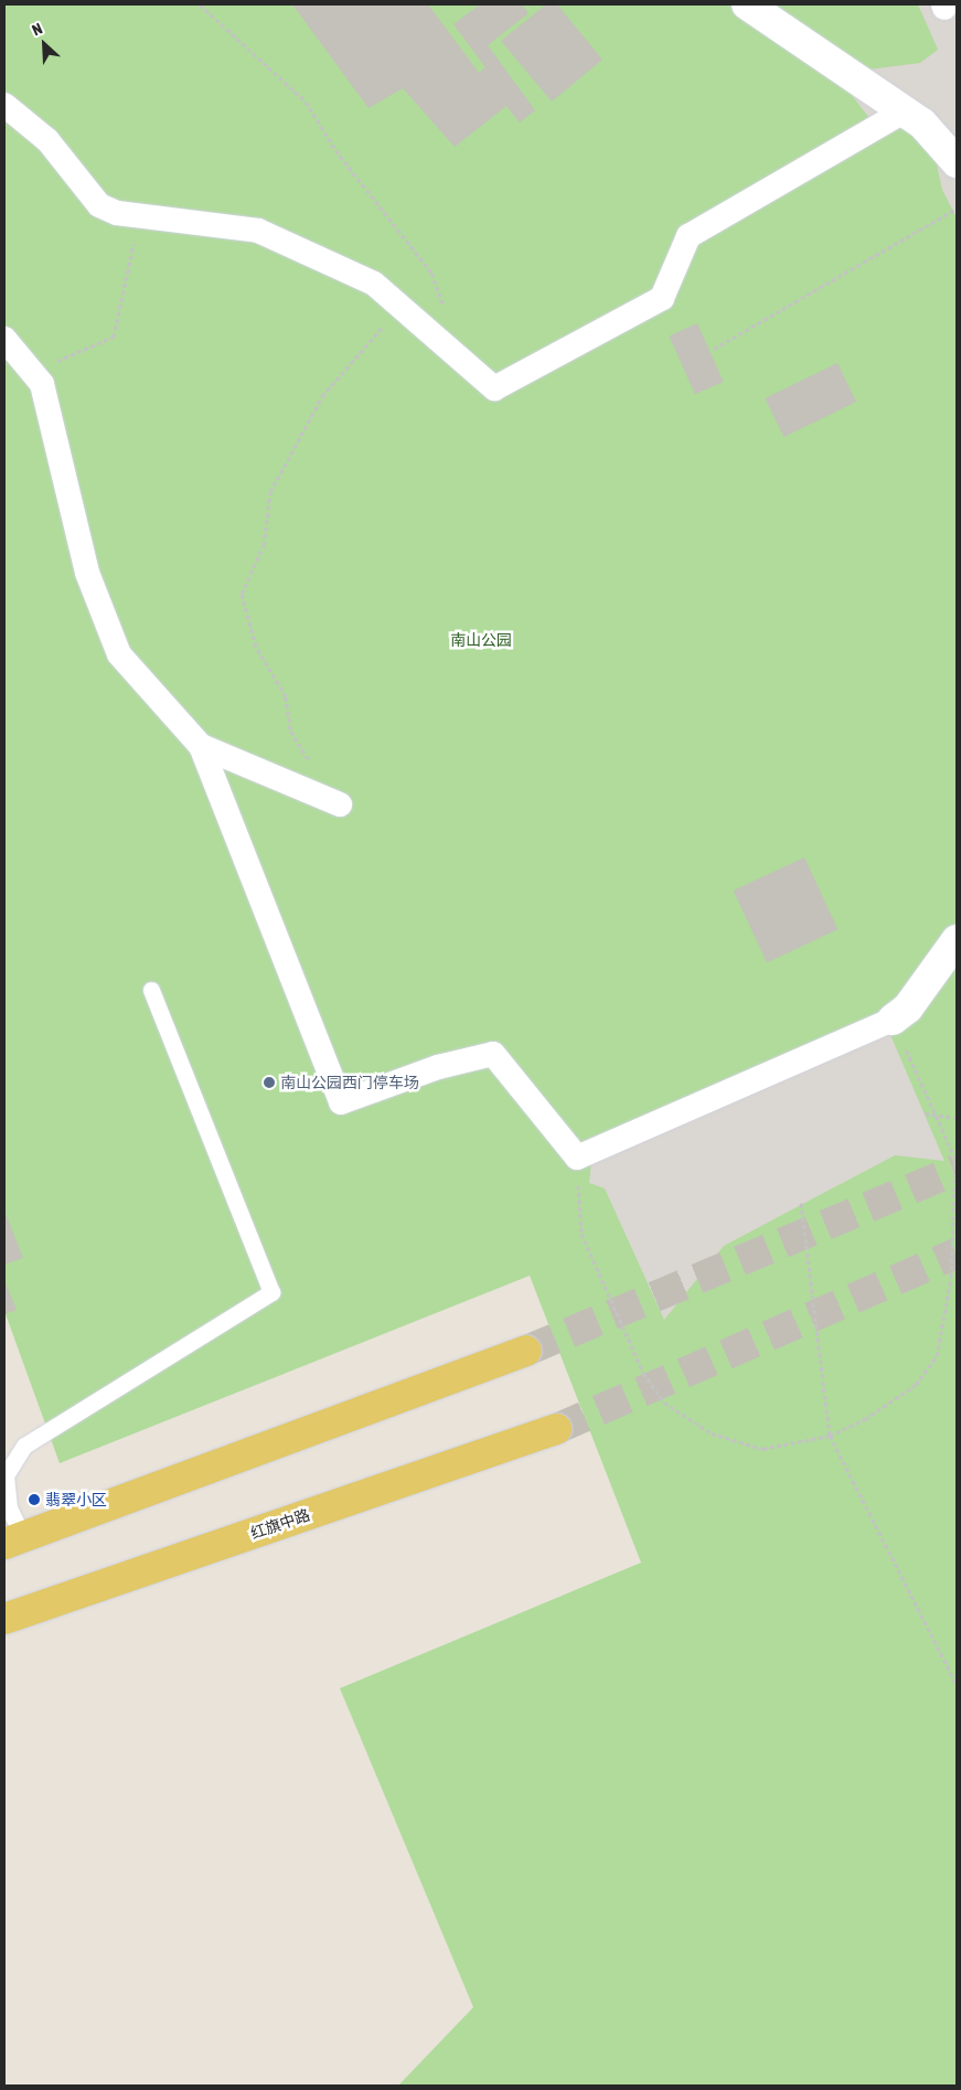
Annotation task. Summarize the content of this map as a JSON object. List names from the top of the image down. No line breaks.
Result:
{"streets":{"main road":["红旗中路"]},"parks":["南山公园"],"places":["南山公园西门停车场","翡翠小区"],"north":"top left"}
